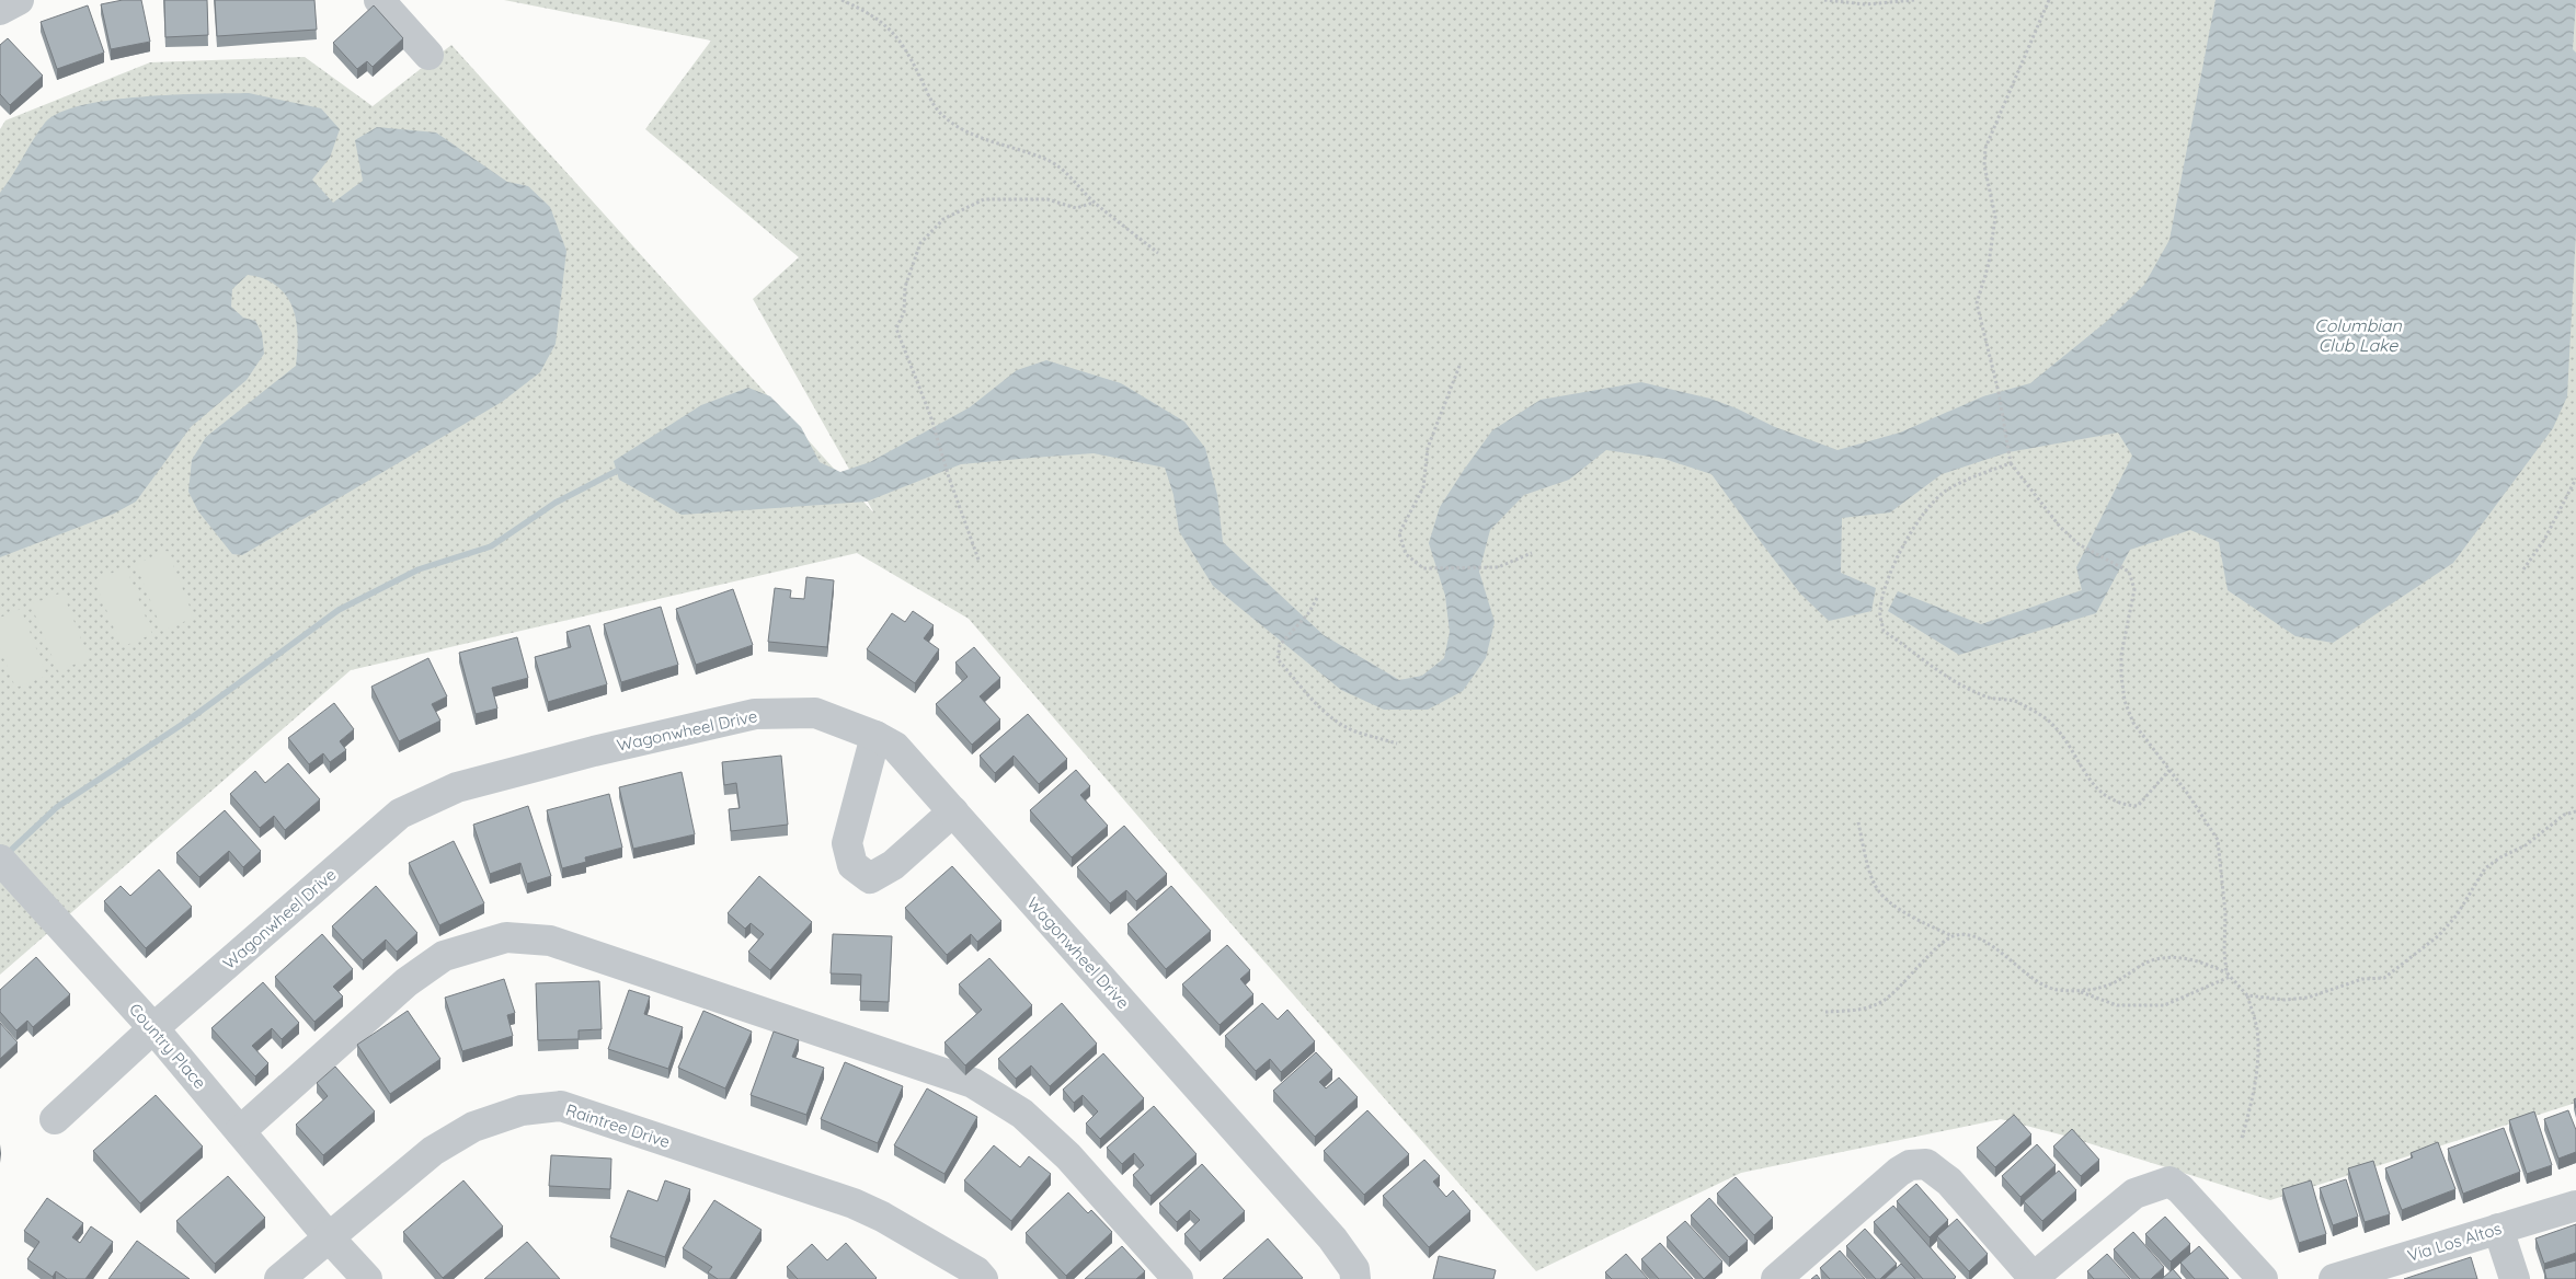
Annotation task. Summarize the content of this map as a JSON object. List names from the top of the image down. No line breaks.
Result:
{"streets":{"street":["Wagonwheel Drive","Country Place","Raintree Drive","Via Los Altos"]},"crossings":[["Wagonwheel Drive","Country Place"],["Country Place","Raintree Drive"]],"water":["Columbian Club Lake"]}
